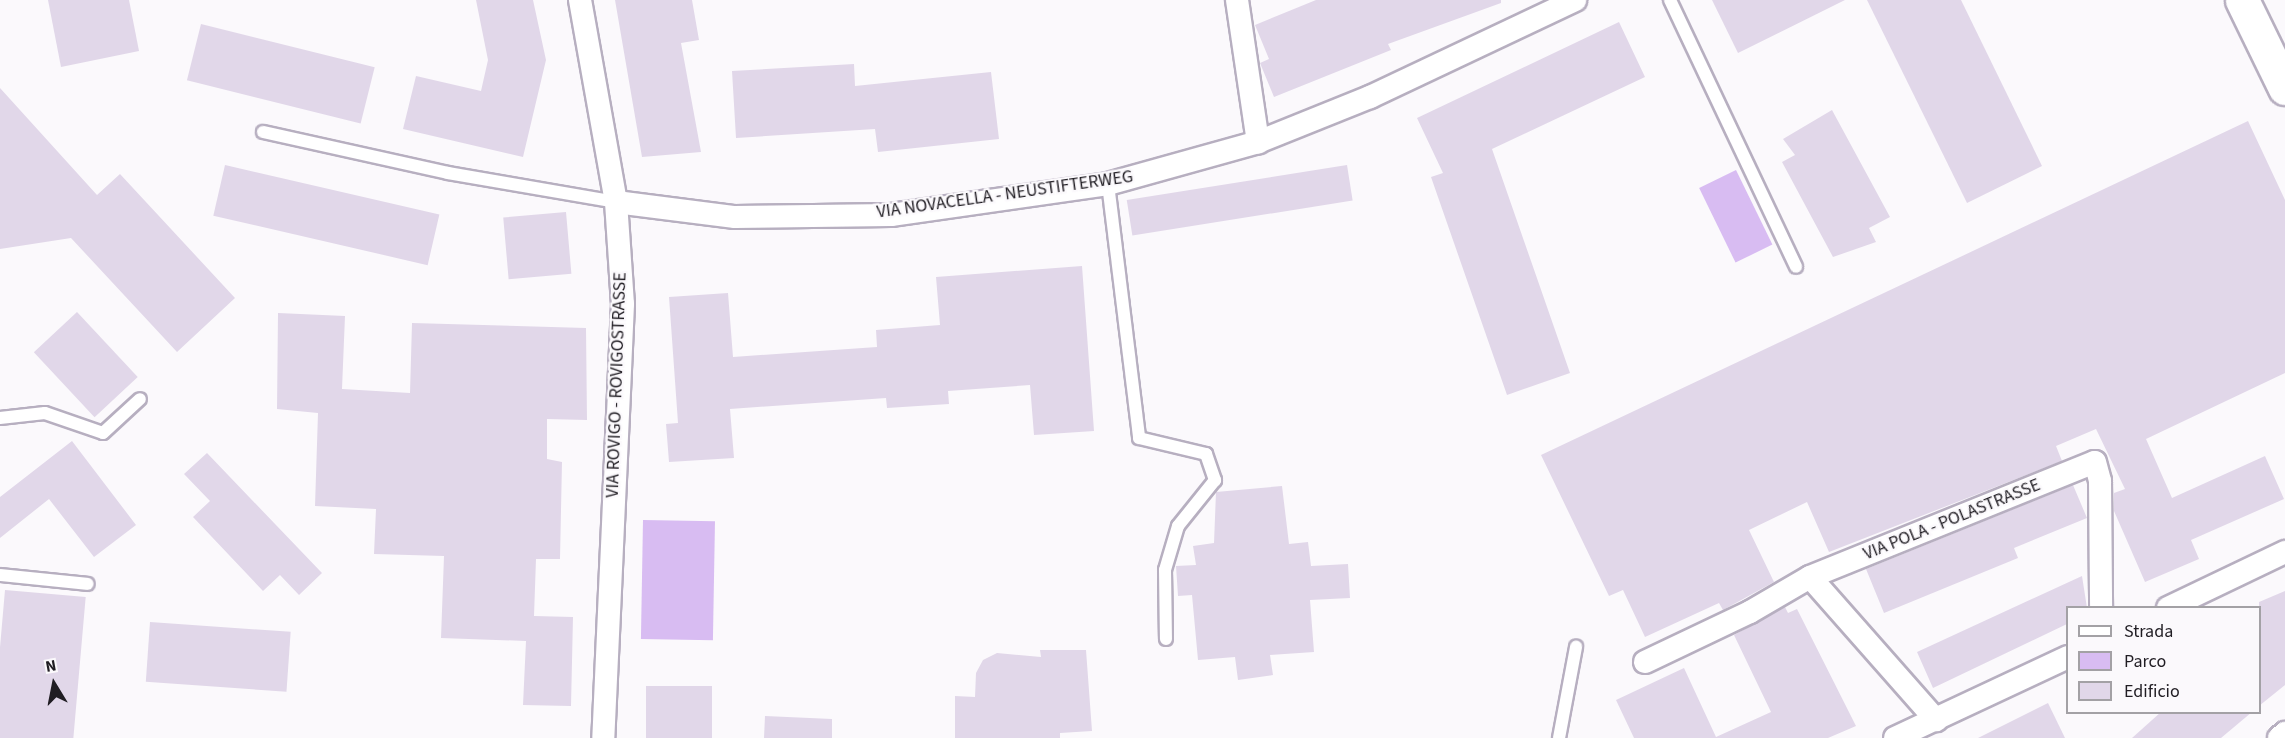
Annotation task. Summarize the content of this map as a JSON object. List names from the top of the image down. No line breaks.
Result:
{"streets":{"street":["VIA NOVACELLA - NEUSTIFTERWEG","VIA ROVIGO - ROVIGOSTRASSE","VIA POLA - POLASTRASSE"]},"crossings":[["VIA NOVACELLA - NEUSTIFTERWEG","VIA ROVIGO - ROVIGOSTRASSE"]],"legend":["Strada","Parco","Edificio"],"north":"top"}
